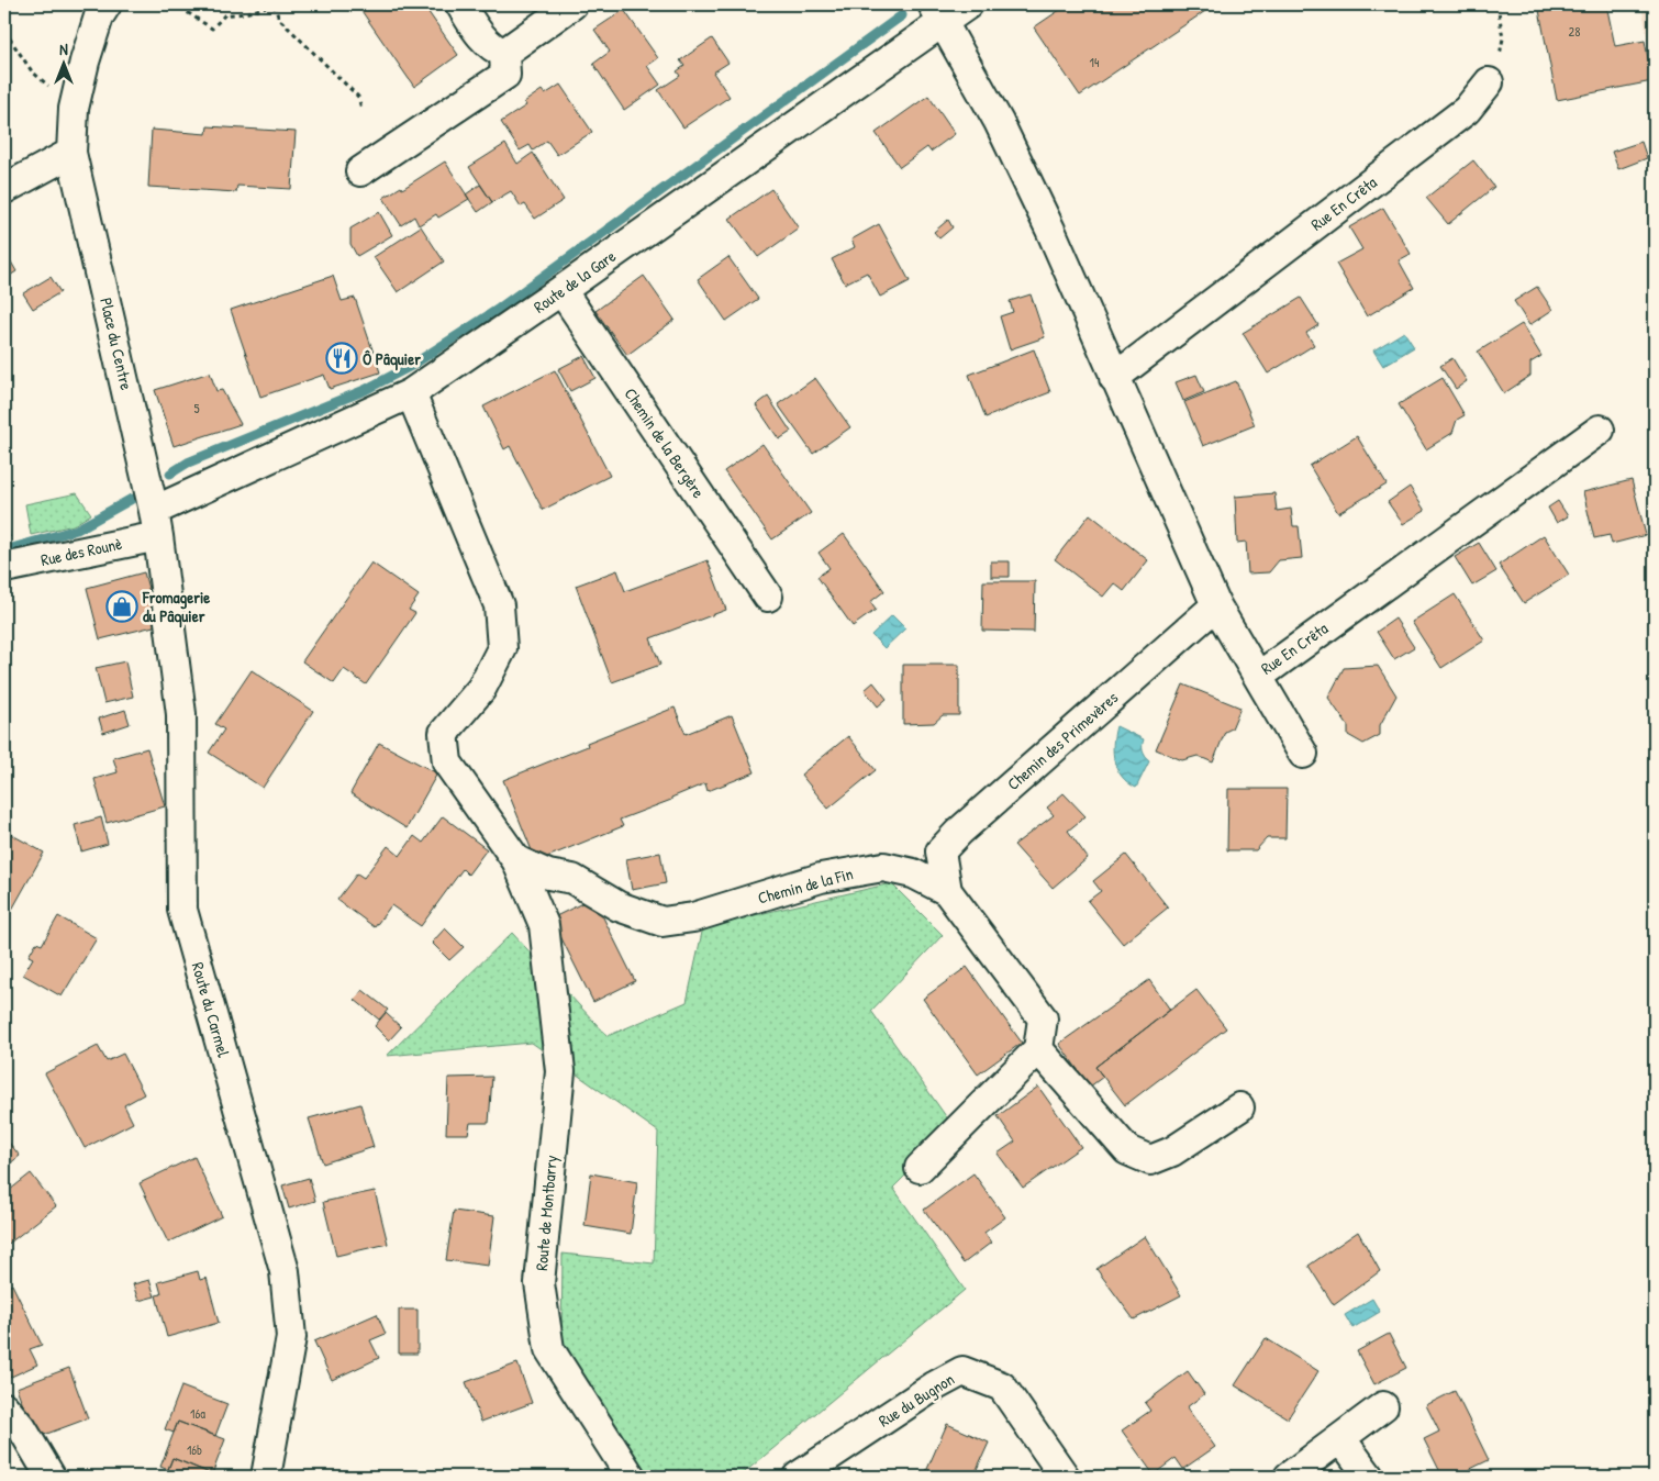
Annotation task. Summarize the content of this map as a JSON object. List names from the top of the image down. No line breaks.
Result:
{"streets":{"street":["Rue En Crêta","Route de la Gare","Place du Centre","Chemin de la Bergère","Rue des Rounè","Chemin des Primevères","Chemin de la Fin","Route du Carmel","Route de Montbarry","Rue du Bugnon"]},"crossings":[["Rue En Crêta","Route de la Gare"],["Rue En Crêta","Chemin des Primevères"],["Route de la Gare","Place du Centre"],["Route de la Gare","Chemin de la Bergère"],["Route de la Gare","Rue des Rounè"],["Route de la Gare","Route du Carmel"],["Route de la Gare","Route de Montbarry"],["Place du Centre","Rue des Rounè"],["Place du Centre","Route du Carmel"],["Rue des Rounè","Route du Carmel"],["Chemin des Primevères","Chemin de la Fin"],["Chemin de la Fin","Route de Montbarry"]],"places":{"restaurant":["Ô Pâquier"],"shop":["Fromagerie du Pâquier"]},"house_numbers":["28","14","5","16a","16b"],"north":"top"}
